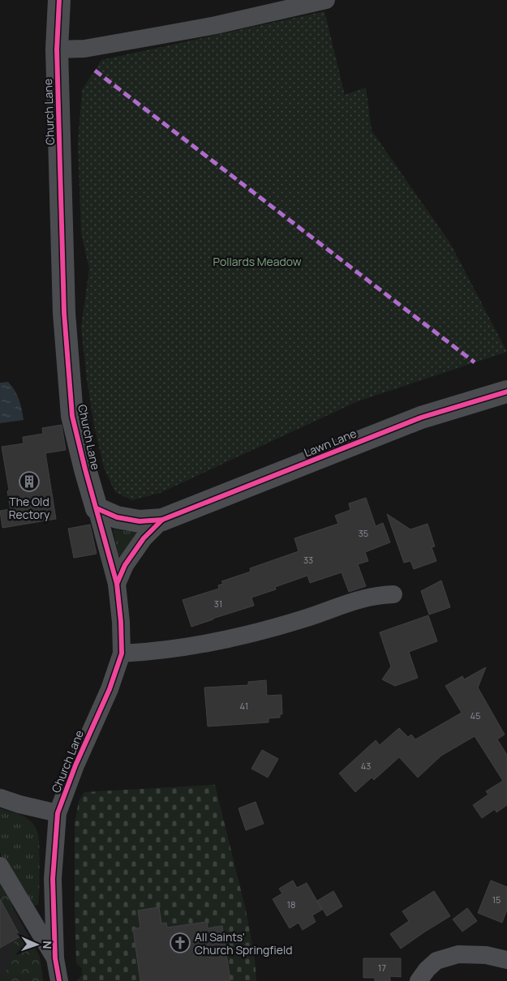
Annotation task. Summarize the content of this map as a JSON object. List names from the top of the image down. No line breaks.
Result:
{"streets":{"street":["Church Lane","Lawn Lane"]},"crossings":[["Church Lane","Lawn Lane"]],"parks":["Pollards Meadow"],"places":{"building":["The Old Rectory"],"church":["All Saints' Church Springfield"]},"house_numbers":["35","33","31","41","45","43","15","18","17"],"north":"right"}
